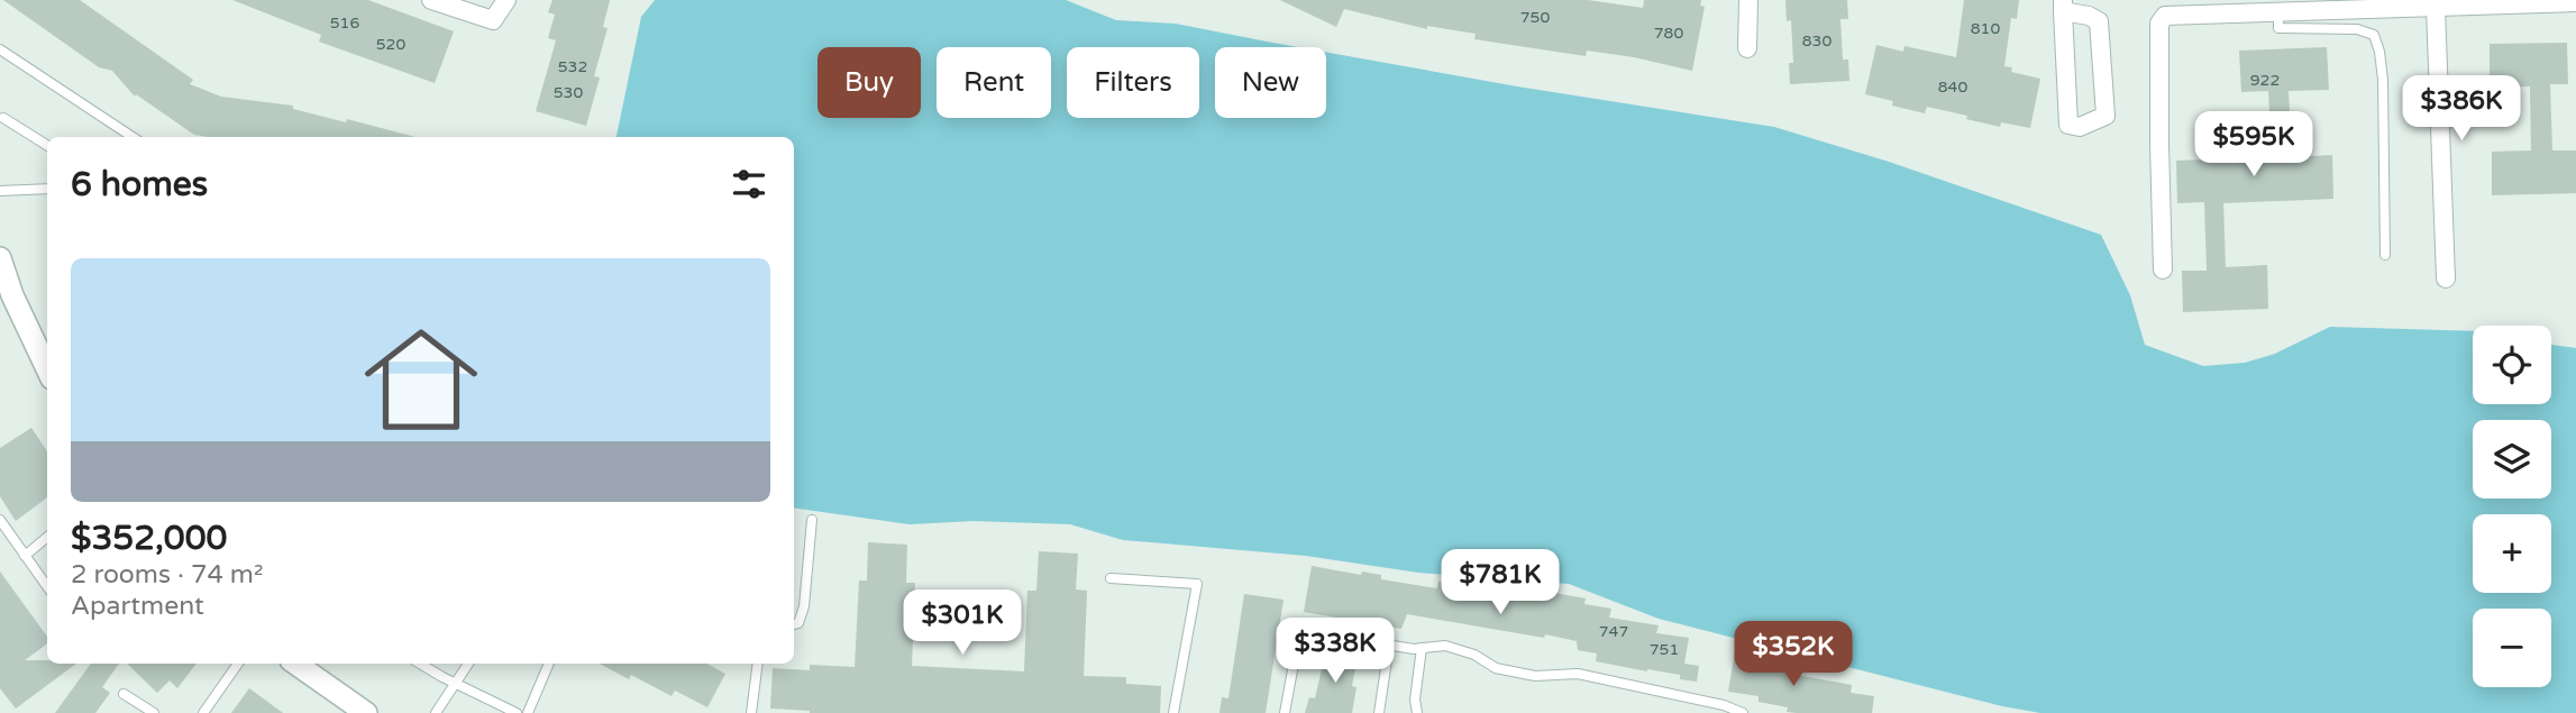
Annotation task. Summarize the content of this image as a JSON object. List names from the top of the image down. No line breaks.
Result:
{"house_numbers":["750","516","810","780","830","520","532","922","840","530","747","751"],"page":{"chip":["Buy","Rent","Filters","New"],"price":["$386K","$595K","$781K","$301K","$338K","$352K"],"heading":"6 homes","list":[{"name":"$352,000","note":"2 rooms · 74 m² · Apartment"}],"map_buttons":["+","−"]}}
